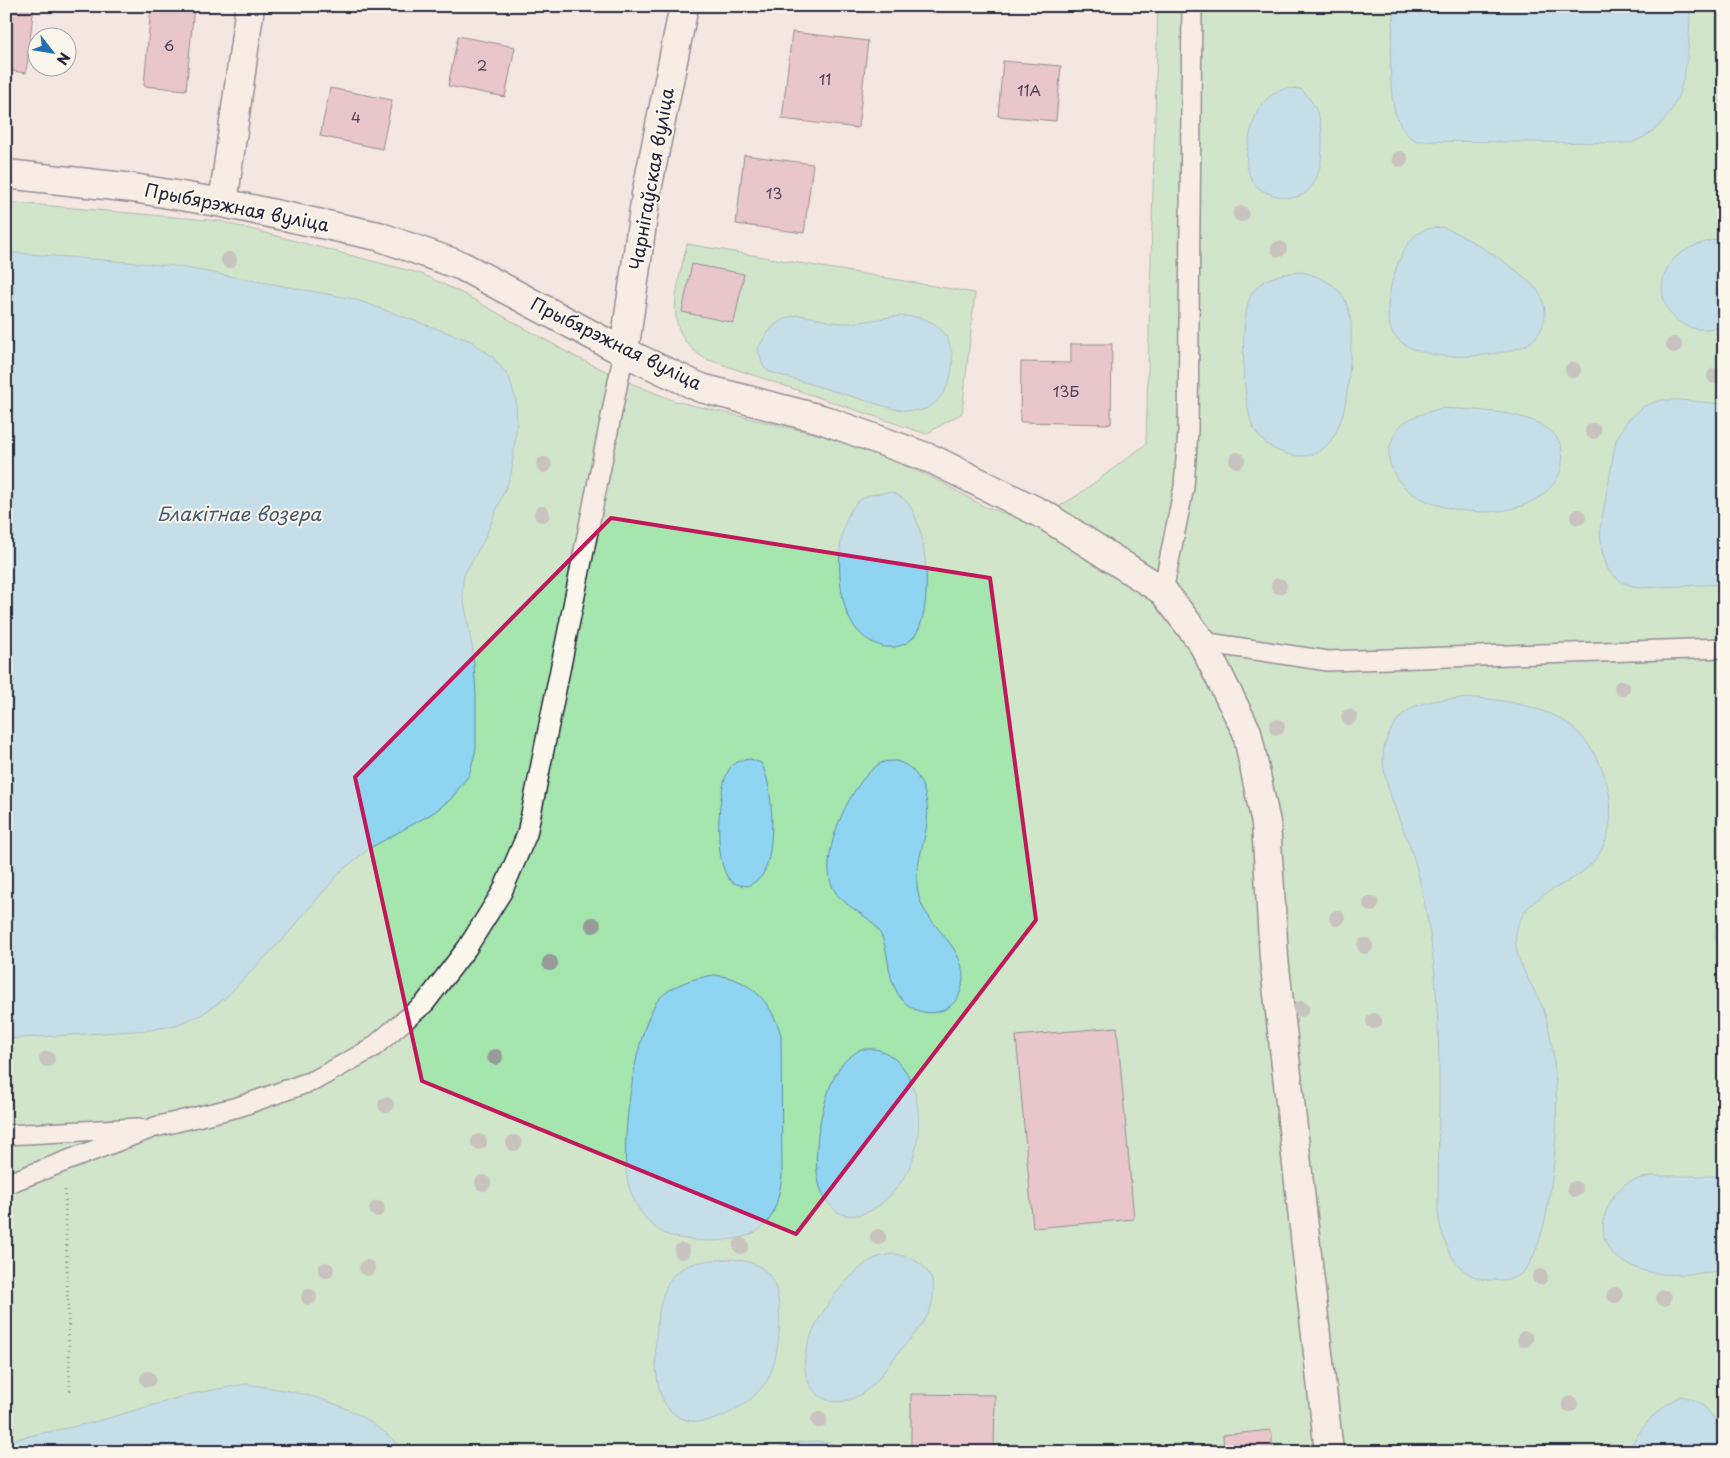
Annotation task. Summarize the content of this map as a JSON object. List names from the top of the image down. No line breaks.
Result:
{"streets":{"street":["Чарнігаўская вуліца","Прыбярэжная вуліца"]},"crossings":[["Чарнігаўская вуліца","Прыбярэжная вуліца"]],"water":["Блакітнае возера"],"house_numbers":["6","2","11","11А","4","13","13Б"],"north":"bottom right"}
